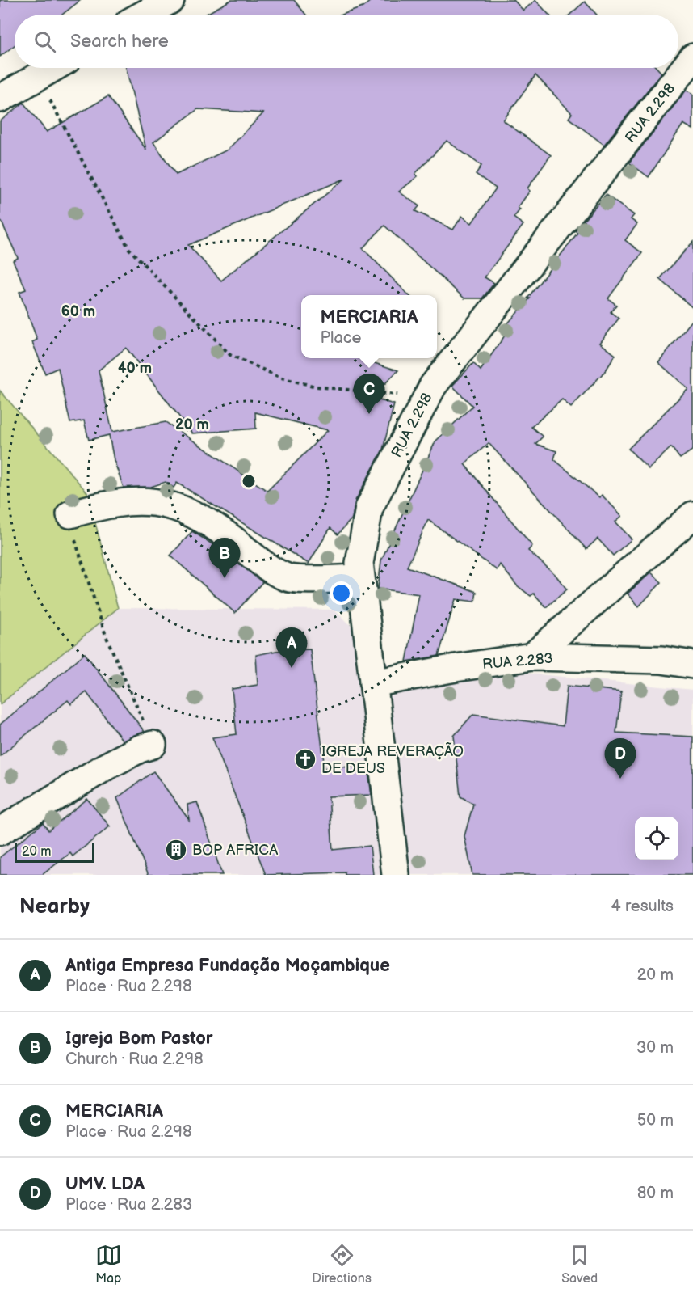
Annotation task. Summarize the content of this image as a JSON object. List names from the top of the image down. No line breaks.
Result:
{"streets":{"street":["RUA 2.298","RUA 2.283"]},"crossings":[["RUA 2.298","RUA 2.283"]],"places":{"church":["IGREJA REVERAÇÃO DE DEUS"],"building":["BOP AFRICA"]},"scale_bar":"20 m","page":{"search":"Search here","popup":["MERCIARIA","Place"],"pins":["C","B","A","D"],"scale":"20 m","heading":["Nearby","4 results"],"list":[{"mark":"A","name":"Antiga Empresa Fundação Moçambique","note":"Place · Rua 2.298","value":"20 m"},{"mark":"B","name":"Igreja Bom Pastor","note":"Church · Rua 2.298","value":"30 m"},{"mark":"C","name":"MERCIARIA","note":"Place · Rua 2.298","value":"50 m"},{"mark":"D","name":"UMV. LDA","note":"Place · Rua 2.283","value":"80 m"}],"nav":["Map","Directions","Saved"]},"rings":["60 m","40 m","20 m"]}
